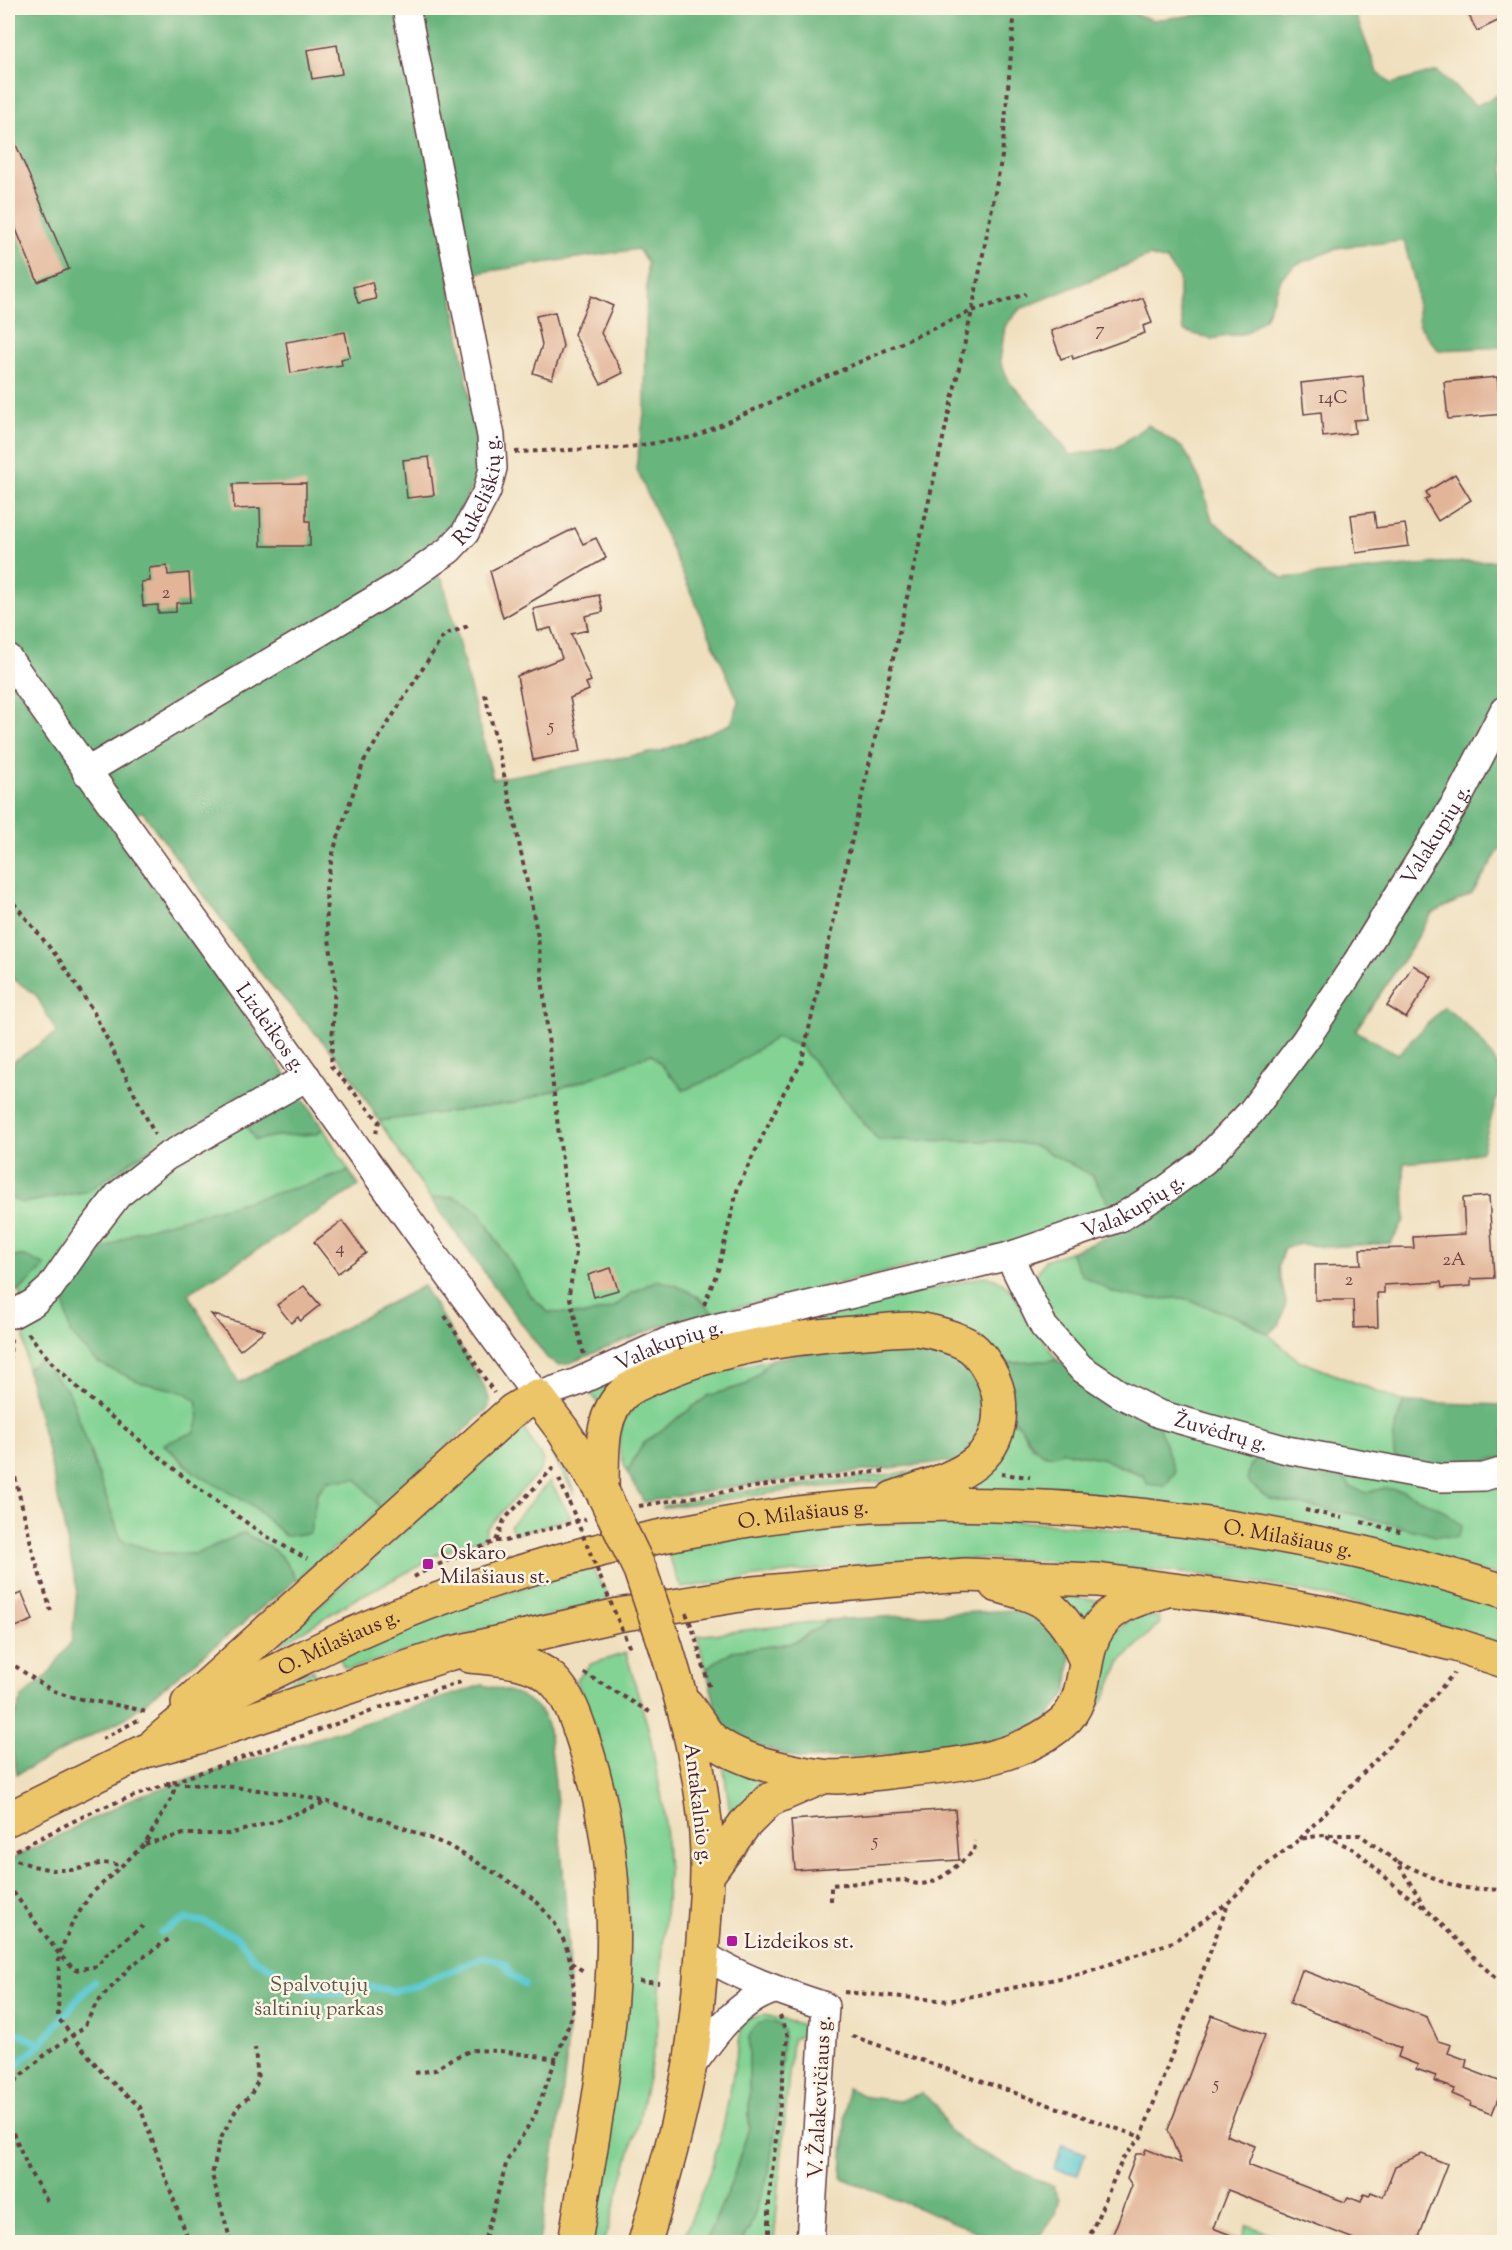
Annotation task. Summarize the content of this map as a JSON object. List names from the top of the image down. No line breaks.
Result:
{"streets":{"main road":["O. Milašiaus g.","Antakalnio g."],"street":["Rukeliškių g.","Valakupių g.","Lizdeikos g.","Žuvėdrų g.","V. Žalakevičiaus g."]},"crossings":[["Rukeliškių g.","Lizdeikos g."],["Valakupių g.","Lizdeikos g."],["Valakupių g.","Žuvėdrų g."],["Valakupių g.","Antakalnio g."],["Lizdeikos g.","Antakalnio g."],["Antakalnio g.","V. Žalakevičiaus g."]],"parks":["Spalvotųjų šaltinių parkas"],"places":{"transit":["Oskaro Milašiaus st.","Lizdeikos st."]},"house_numbers":["7","14C","2","5","4","2A","2","5","5"]}
